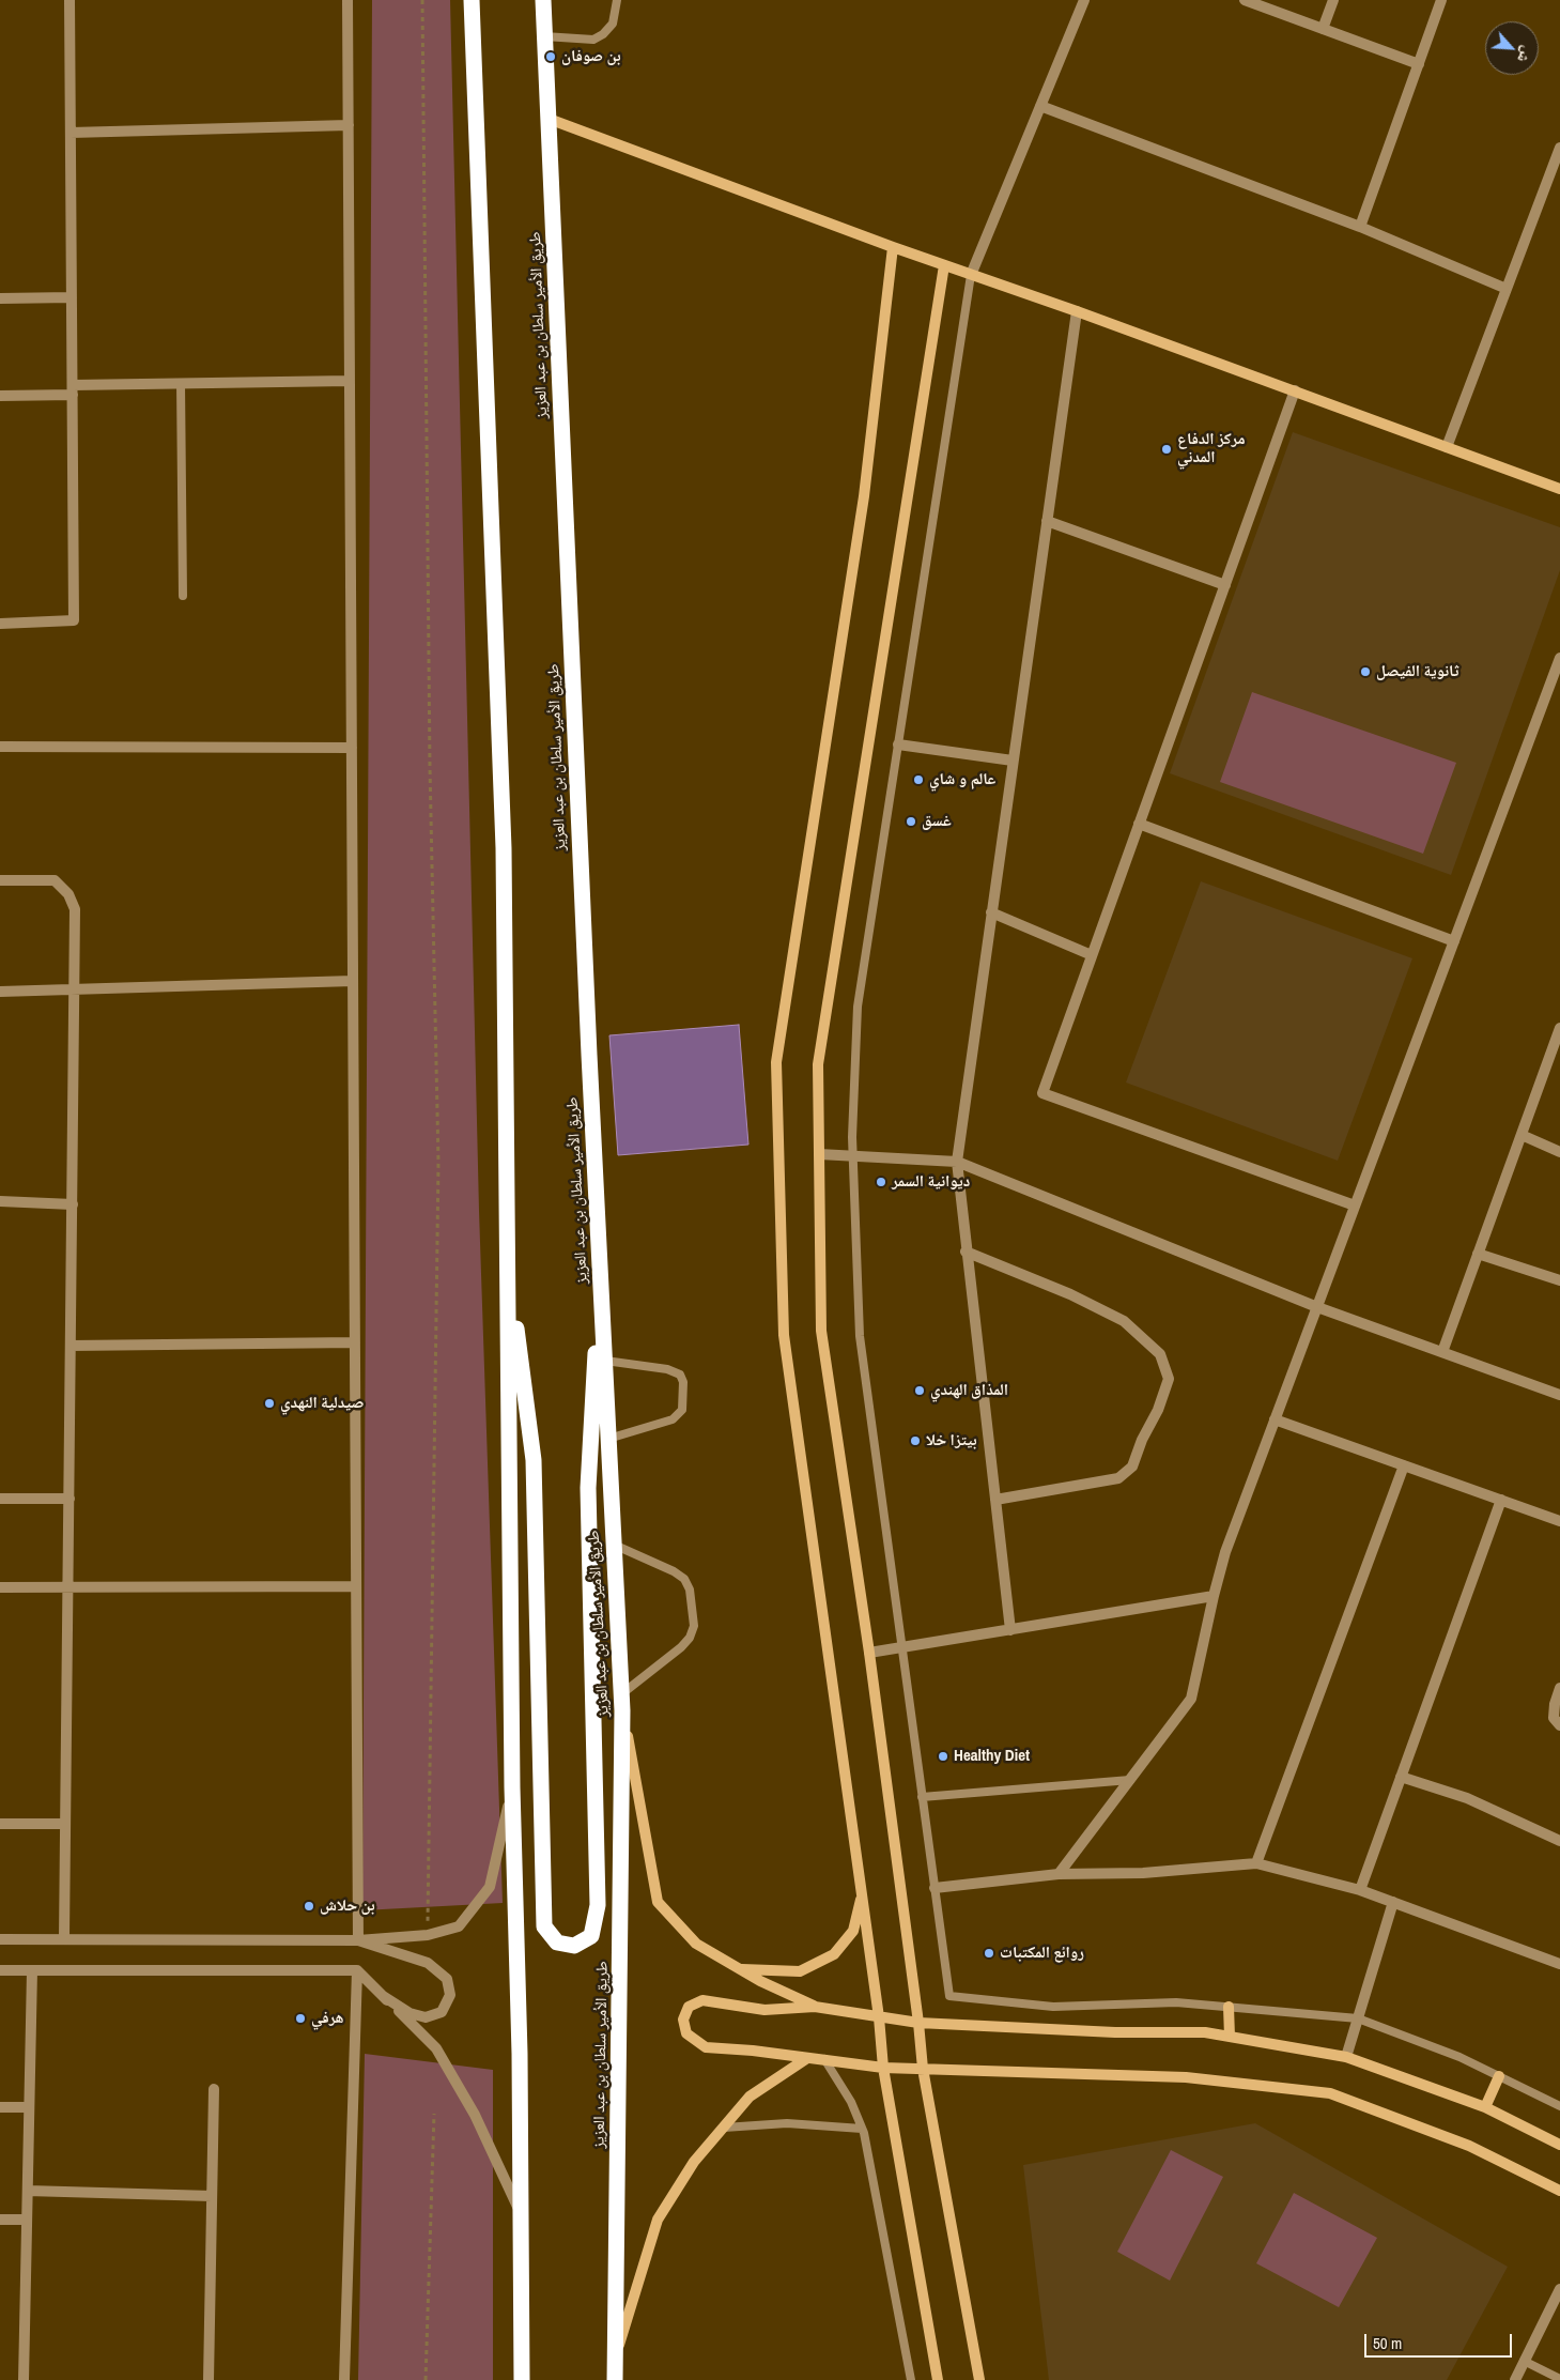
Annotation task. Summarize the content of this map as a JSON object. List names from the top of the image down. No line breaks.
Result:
{"streets":{"highway":["طريق الأمير سلطان بن عبد العزيز"]},"places":["بن صوفان","مركز الدفاع المدني","ثانوية الفيصل","عالم و شاي","غسق","ديوانية السمر","المذاق الهندي","صيدلية النهدي","بيتزا خلا","Healthy Diet","بن حلاش","روائع المكتبات","هرفي"],"scale_bar":"50 m","north":"bottom right"}
